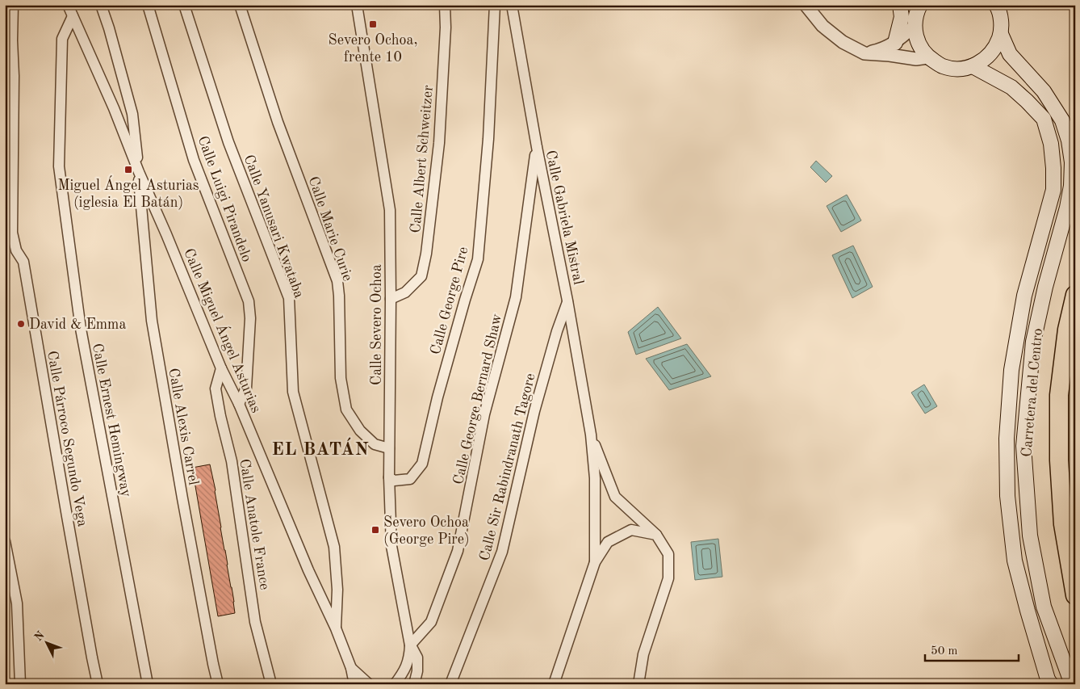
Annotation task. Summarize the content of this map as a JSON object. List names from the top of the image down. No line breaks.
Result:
{"streets":{"main road":["Carretera del Centro"],"street":["Calle Albert Schweitzer","Calle Luigi Pirandelo","Calle Gabriela Mistral","Calle Yanusari Kwataba","Calle Marie Curie","Calle George Pire","Calle Severo Ochoa","Calle Miguel Ángel Asturias","Calle George Bernard Shaw","Calle Ernest Hemingway","Calle Alexis Carrel","Calle Párroco Segundo Vega","Calle Sir Rabindranath Tagore","Calle Anatole France"]},"crossings":[["Calle Albert Schweitzer","Calle Severo Ochoa"],["Calle Luigi Pirandelo","Calle Miguel Ángel Asturias"],["Calle Gabriela Mistral","Calle George Bernard Shaw"],["Calle Gabriela Mistral","Calle Sir Rabindranath Tagore"],["Calle Yanusari Kwataba","Calle Miguel Ángel Asturias"],["Calle Marie Curie","Calle Severo Ochoa"],["Calle George Pire","Calle Severo Ochoa"],["Calle Severo Ochoa","Calle George Bernard Shaw"],["Calle Miguel Ángel Asturias","Calle Ernest Hemingway"],["Calle Miguel Ángel Asturias","Calle Alexis Carrel"],["Calle Miguel Ángel Asturias","Calle Anatole France"]],"districts":["EL BATÁN"],"places":{"transit":["Severo Ochoa, frente 10","Miguel Ángel Asturias (iglesia El Batán)","Severo Ochoa (George Pire)"],"other":["David & Emma"]},"scale_bar":"50 m","north":"top left"}
